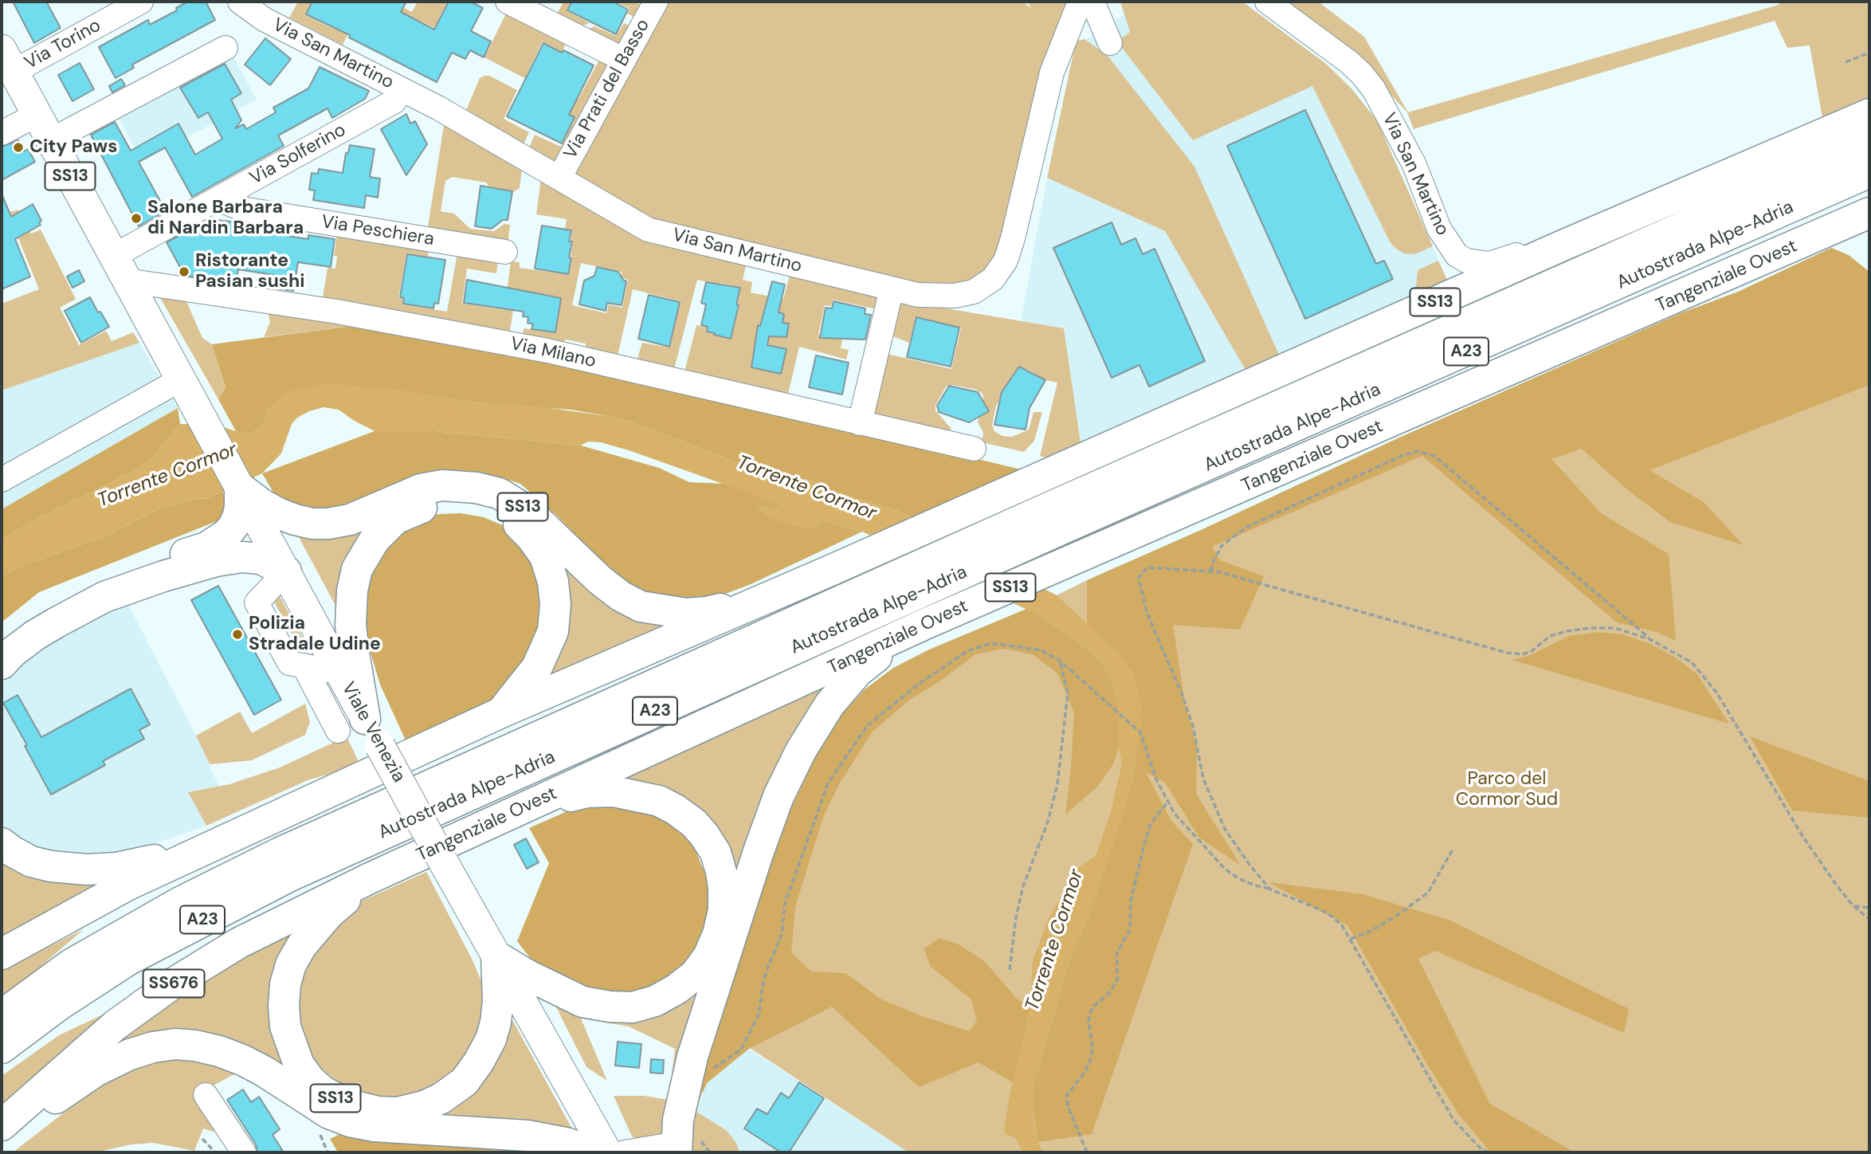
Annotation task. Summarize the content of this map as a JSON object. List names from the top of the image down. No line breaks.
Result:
{"streets":{"highway":["SS13","Autostrada Alpe-Adria","Tangenziale Ovest","A23","SS676"],"main road":["Viale Venezia"],"street":["Via Torino","Via San Martino","Via Prati del Basso","Via Solferino","Via Peschiera","Via Milano"]},"crossings":[["Via Torino","SS13"],["Via San Martino","Via Prati del Basso"],["Via San Martino","SS13"],["Via Solferino","SS13"],["Via Solferino","Via Peschiera"],["Via Solferino","Via Milano"],["Via Solferino","Viale Venezia"],["SS13","Tangenziale Ovest"],["SS13","Via Milano"],["SS13","Viale Venezia"],["Via Milano","Viale Venezia"]],"water":["Torrente Cormor"],"parks":["Parco del Cormor Sud"],"places":["City Paws","Salone Barbara di Nardin Barbara","Ristorante Pasian sushi","Polizia Stradale Udine"]}
